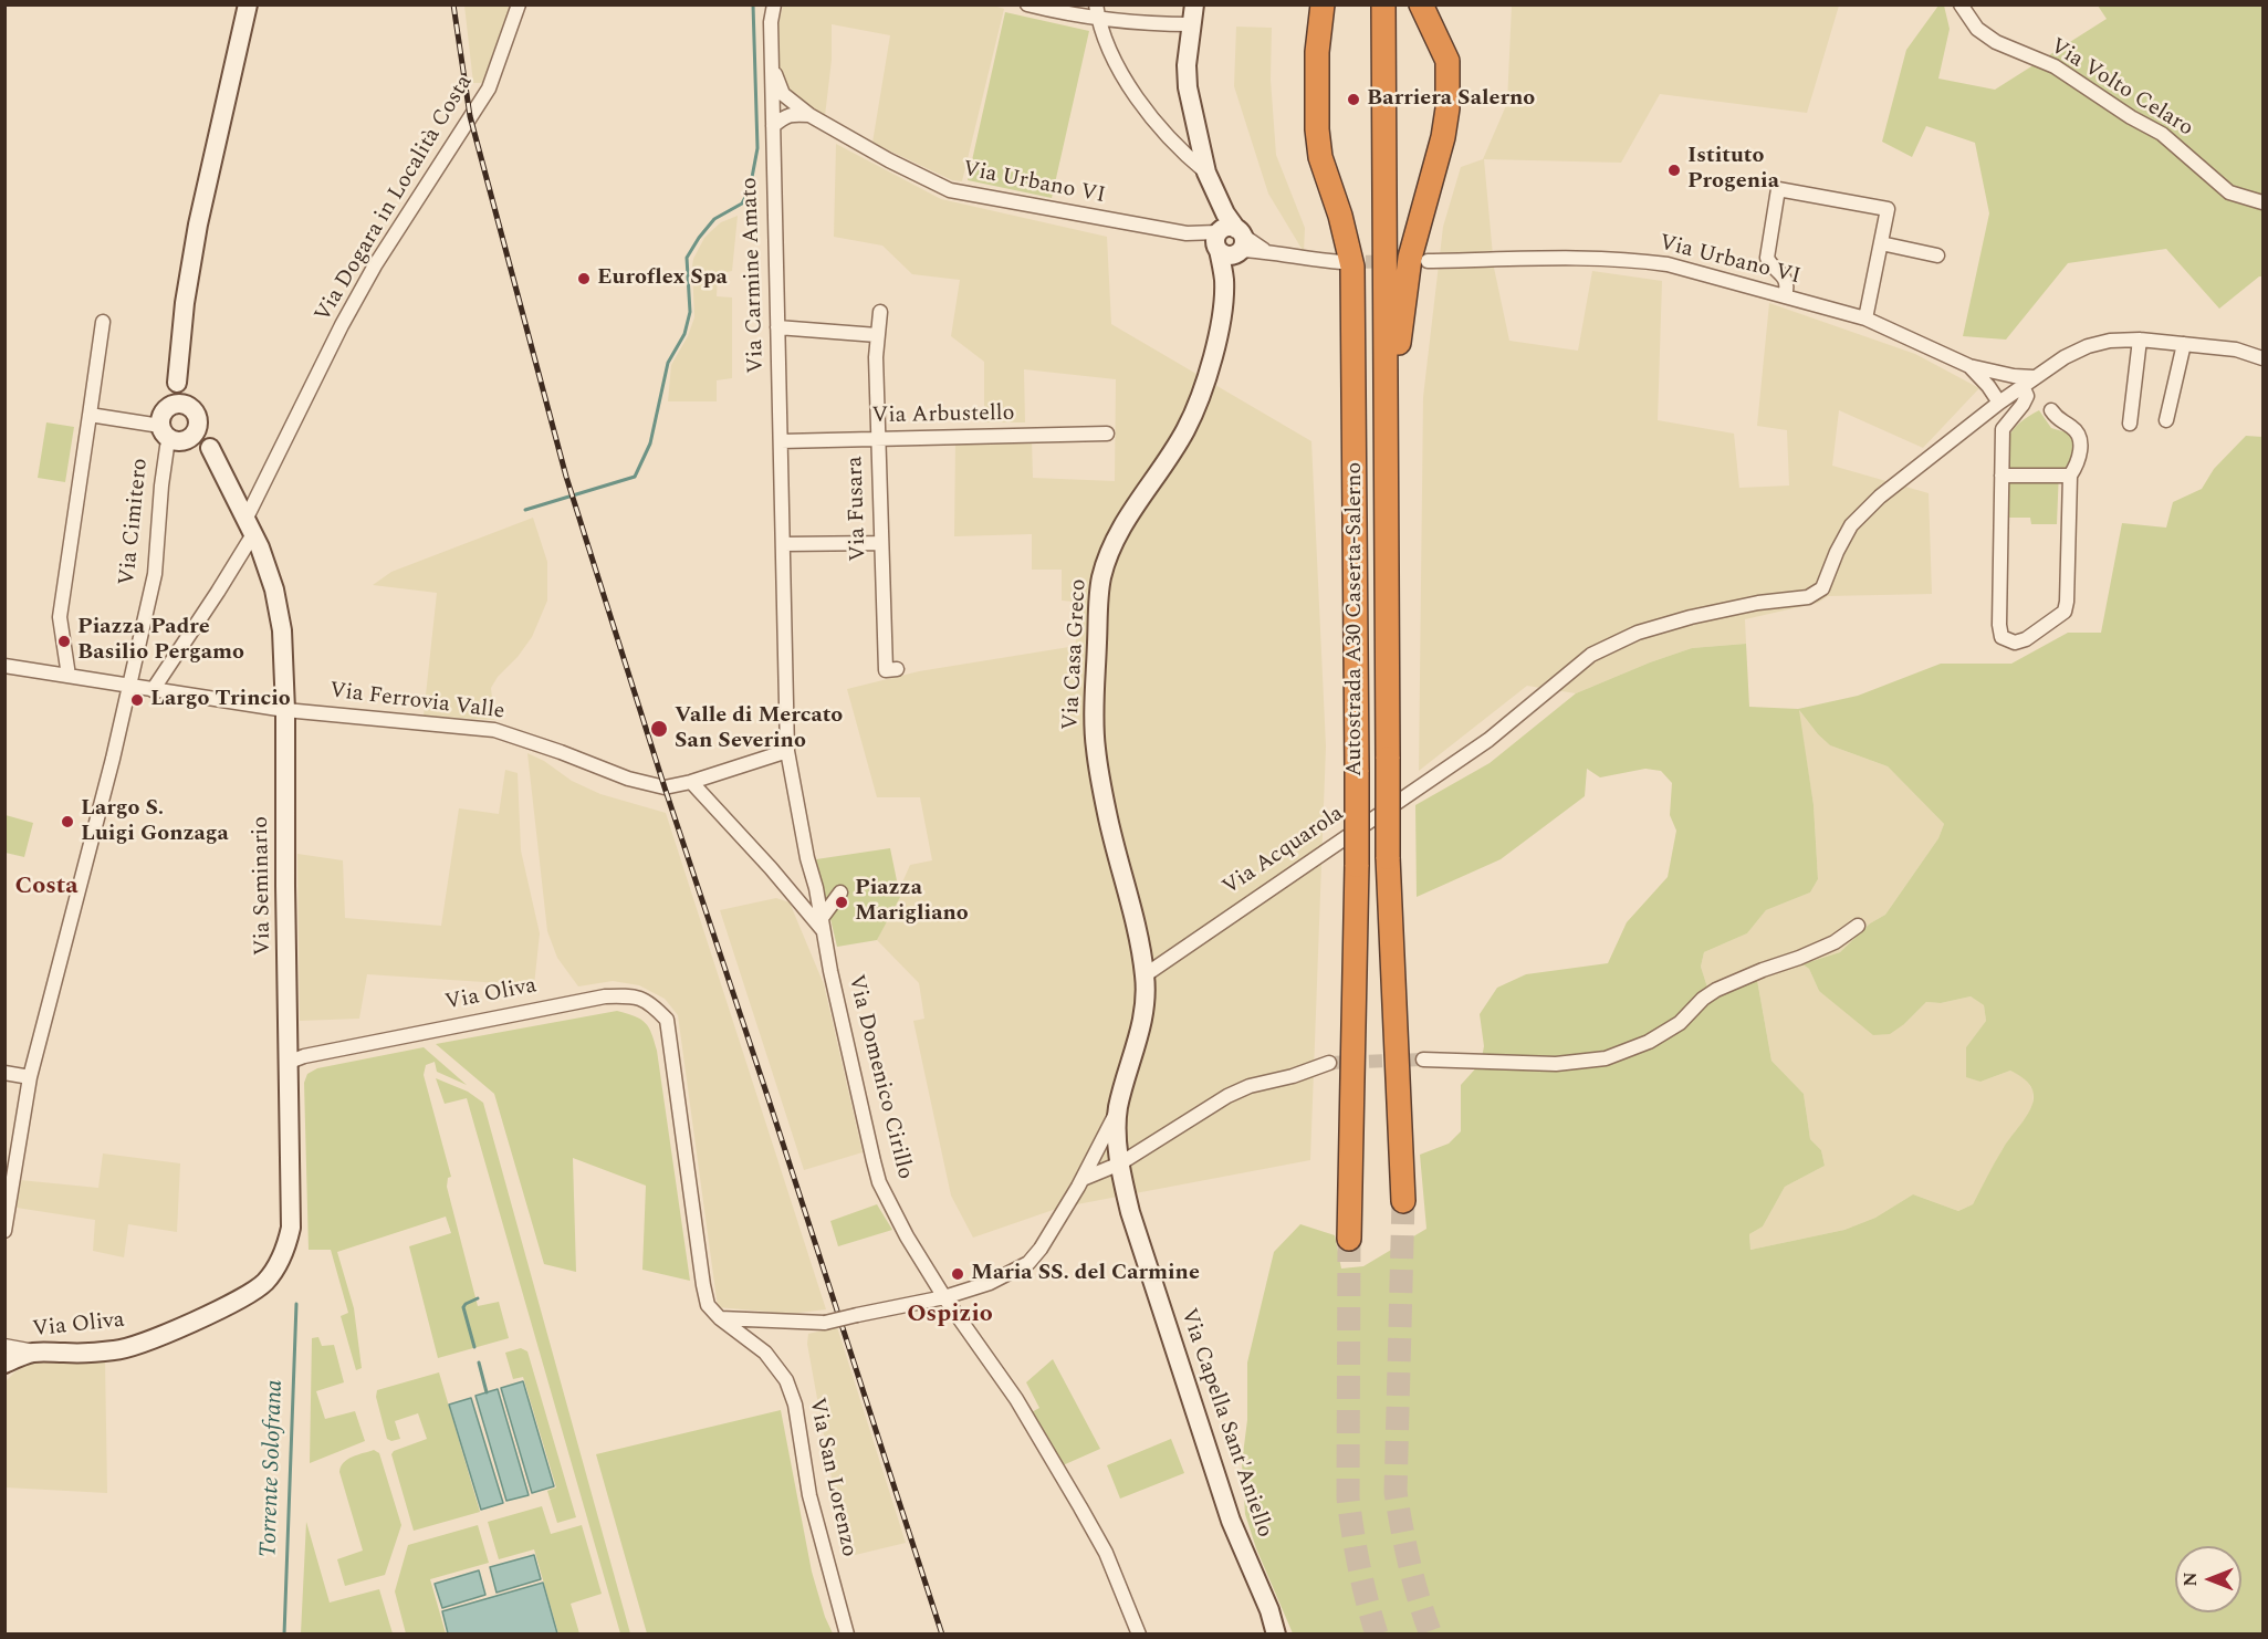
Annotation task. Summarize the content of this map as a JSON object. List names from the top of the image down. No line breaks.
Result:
{"streets":{"highway":["Autostrada A30 Caserta-Salerno"],"main road":["Via Cimitero","Via Casa Greco","Via Seminario","Via Oliva","Via Capella Sant'Aniello"],"street":["Via Volto Celaro","Via Urbano VI","Via Dogara in Località Costa","Via Carmine Amato","Via Arbustello","Via Fusara","Via Ferrovia Valle","Via Acquarola","Via Domenico Cirillo","Via San Lorenzo"]},"crossings":[["Via Urbano VI","Via Carmine Amato"],["Via Urbano VI","Via Casa Greco"],["Via Urbano VI","Via Acquarola"],["Via Dogara in Località Costa","Via Ferrovia Valle"],["Via Carmine Amato","Via Arbustello"],["Via Carmine Amato","Via Domenico Cirillo"],["Via Arbustello","Via Fusara"],["Via Cimitero","Via Ferrovia Valle"],["Via Casa Greco","Via Acquarola"],["Via Ferrovia Valle","Via Seminario"],["Via Ferrovia Valle","Via Domenico Cirillo"],["Via Seminario","Via Oliva"],["Via Oliva","Via San Lorenzo"]],"districts":["Costa","Ospizio"],"water":["Torrente Solofrana"],"places":["Barriera Salerno","Istituto Progenia","Euroflex Spa","Piazza Padre Basilio Pergamo","Largo Trincio","Valle di Mercato San Severino","Largo S. Luigi Gonzaga","Piazza Marigliano","Maria SS. del Carmine"],"north":"left"}
